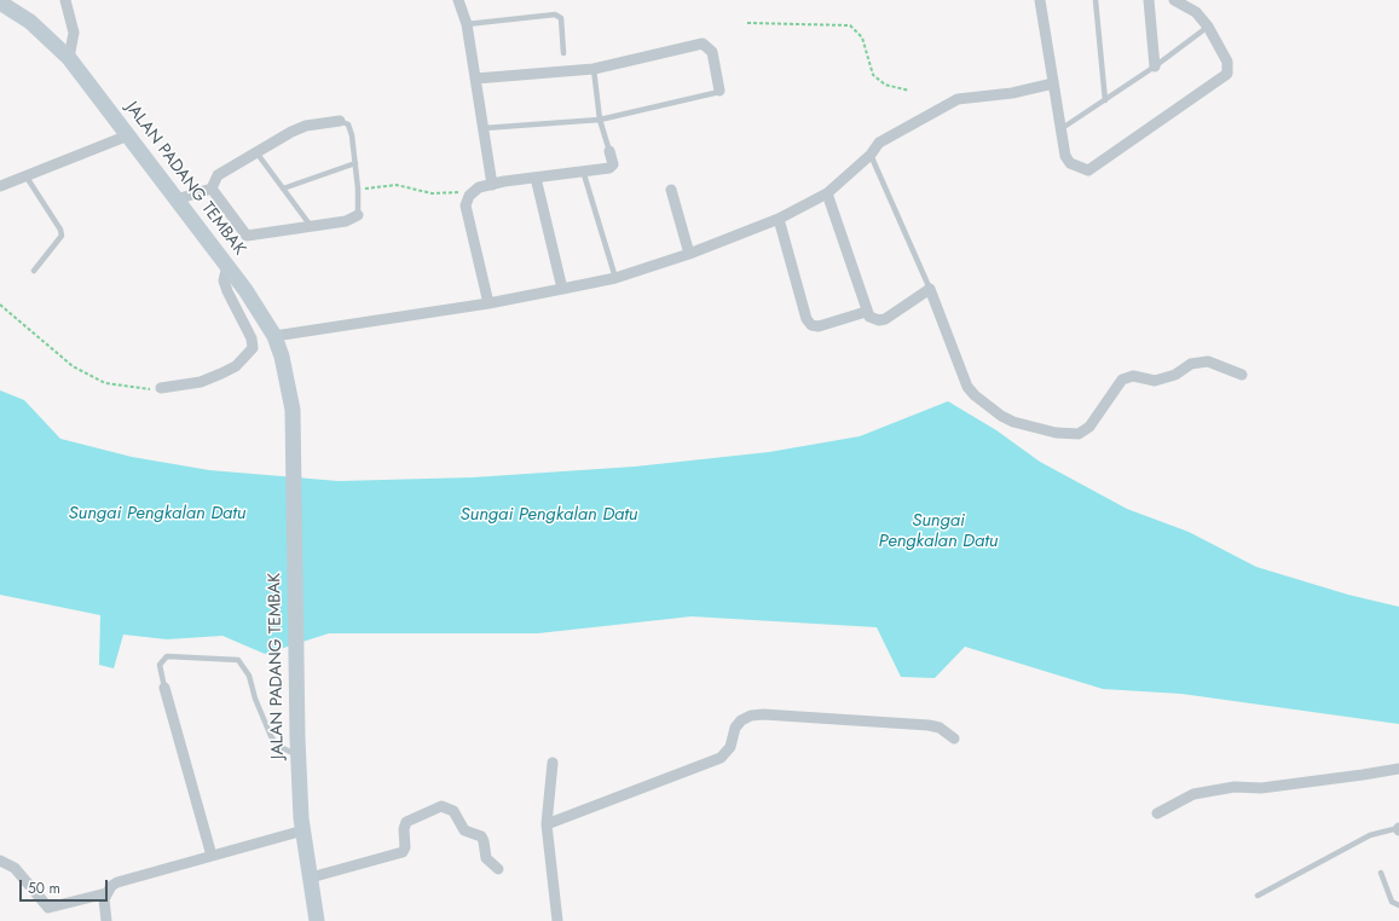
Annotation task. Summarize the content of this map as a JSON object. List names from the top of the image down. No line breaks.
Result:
{"streets":{"main road":["JALAN PADANG TEMBAK"]},"water":["Sungai Pengkalan Datu"],"scale_bar":"50 m"}
